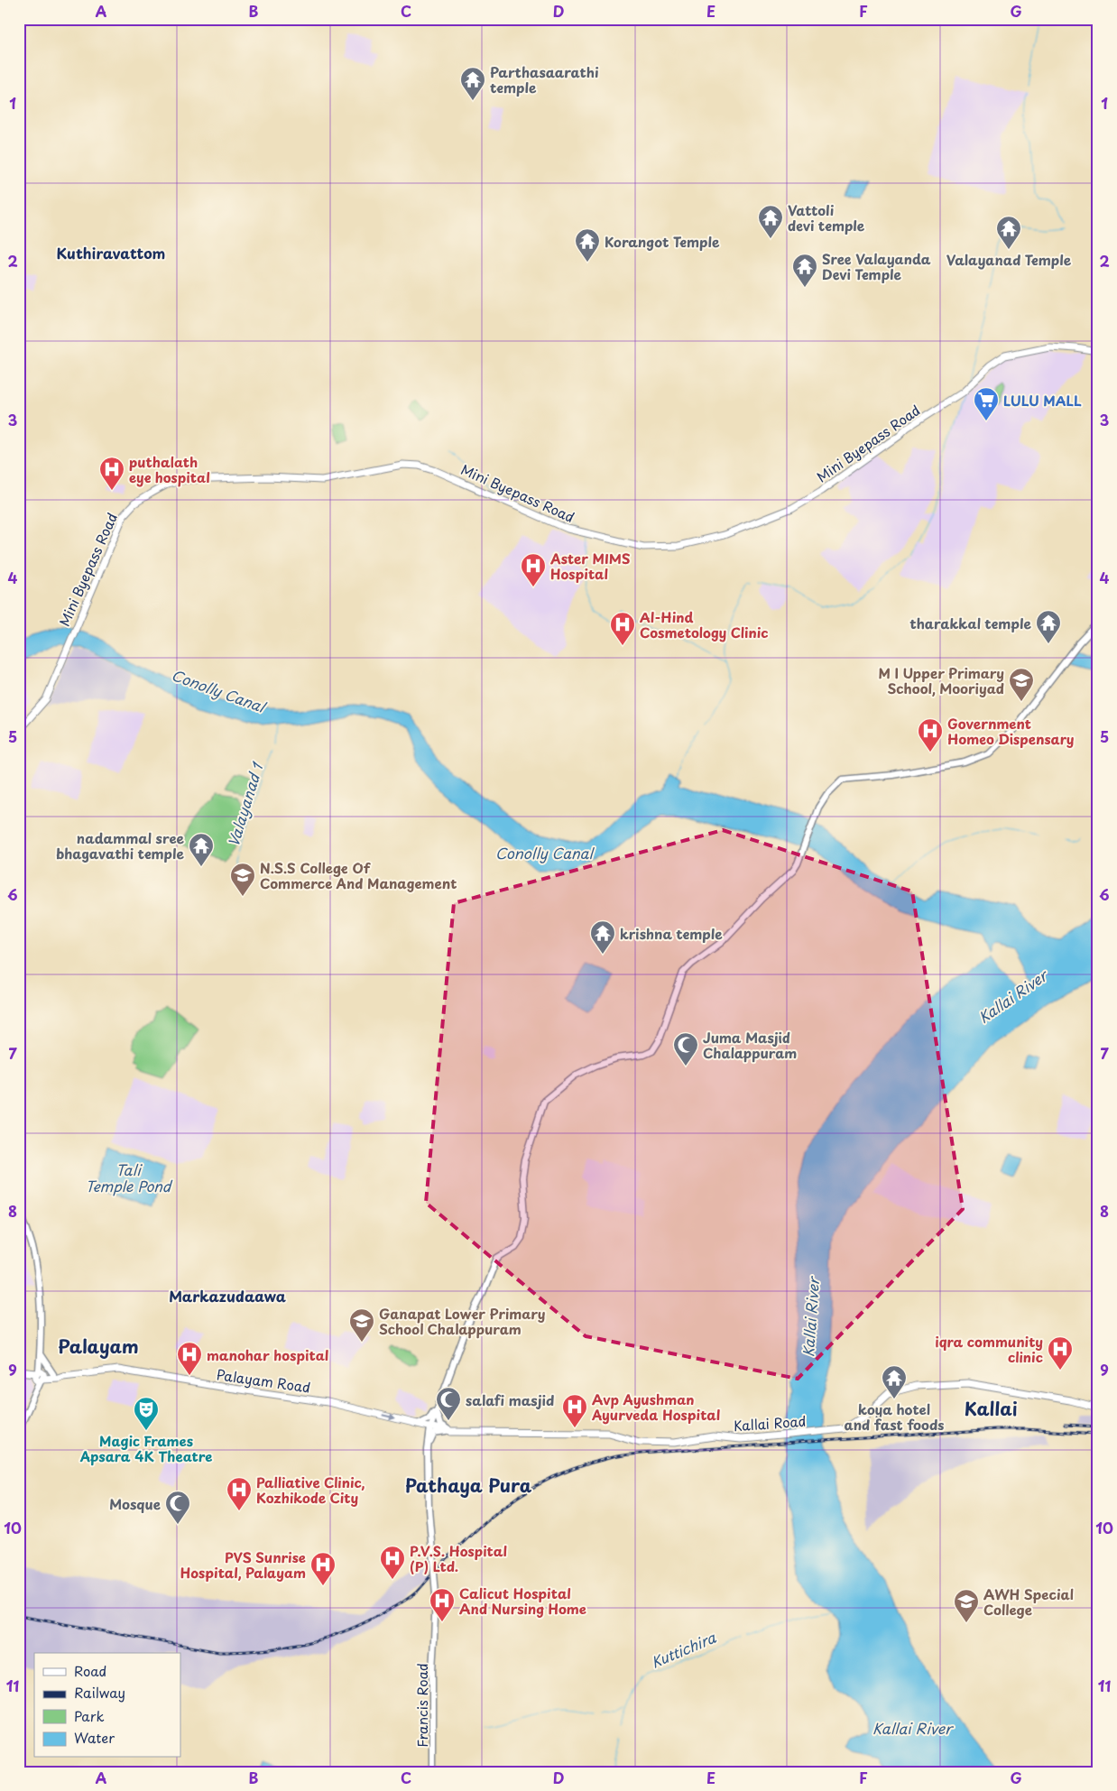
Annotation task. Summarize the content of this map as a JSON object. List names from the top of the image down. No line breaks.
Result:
{"streets":{"main road":["Mini Byepass Road","Palayam Road","Kallai Road","Francis Road"]},"crossings":[["Palayam Road","Kallai Road"],["Palayam Road","Francis Road"],["Kallai Road","Francis Road"]],"one_way":["Palayam Road"],"districts":["Kuthiravattom","Markazudaawa","Palayam","Kallai","Pathaya Pura"],"water":["Conolly Canal","Valayanad 1","Kallai River","Tali Temple Pond","Kuttichira"],"places":{"temple":["Parthasaarathi temple","Vattoli devi temple","Valayanad Temple","Korangot Temple","Sree Valayanda Devi Temple","tharakkal temple","nadammal sree bhagavathi temple","krishna temple","koya hotel and fast foods"],"supermarket":["LULU MALL"],"hospital":["puthalath eye hospital","Aster MIMS Hospital","Al-Hind Cosmetology Clinic","Government Homeo Dispensary","iqra community clinic","manohar hospital","Avp Ayushman Ayurveda Hospital","Palliative Clinic, Kozhikode City","P.V.S. Hospital (P) Ltd.","PVS Sunrise Hospital, Palayam","Calicut Hospital And Nursing Home"],"school or university":["M I Upper Primary School, Mooriyad","N.S.S College Of Commerce And Management","Ganapat Lower Primary School Chalappuram","AWH Special College"],"mosque":["Juma Masjid Chalappuram","salafi masjid","Mosque"],"theatre":["Magic Frames Apsara 4K Theatre"]},"legend":["Road","Railway","Park","Water"],"grid":{"columns":["A","B","C","D","E","F","G"],"rows":["1","2","3","4","5","6","7","8","9","10","11"]}}
